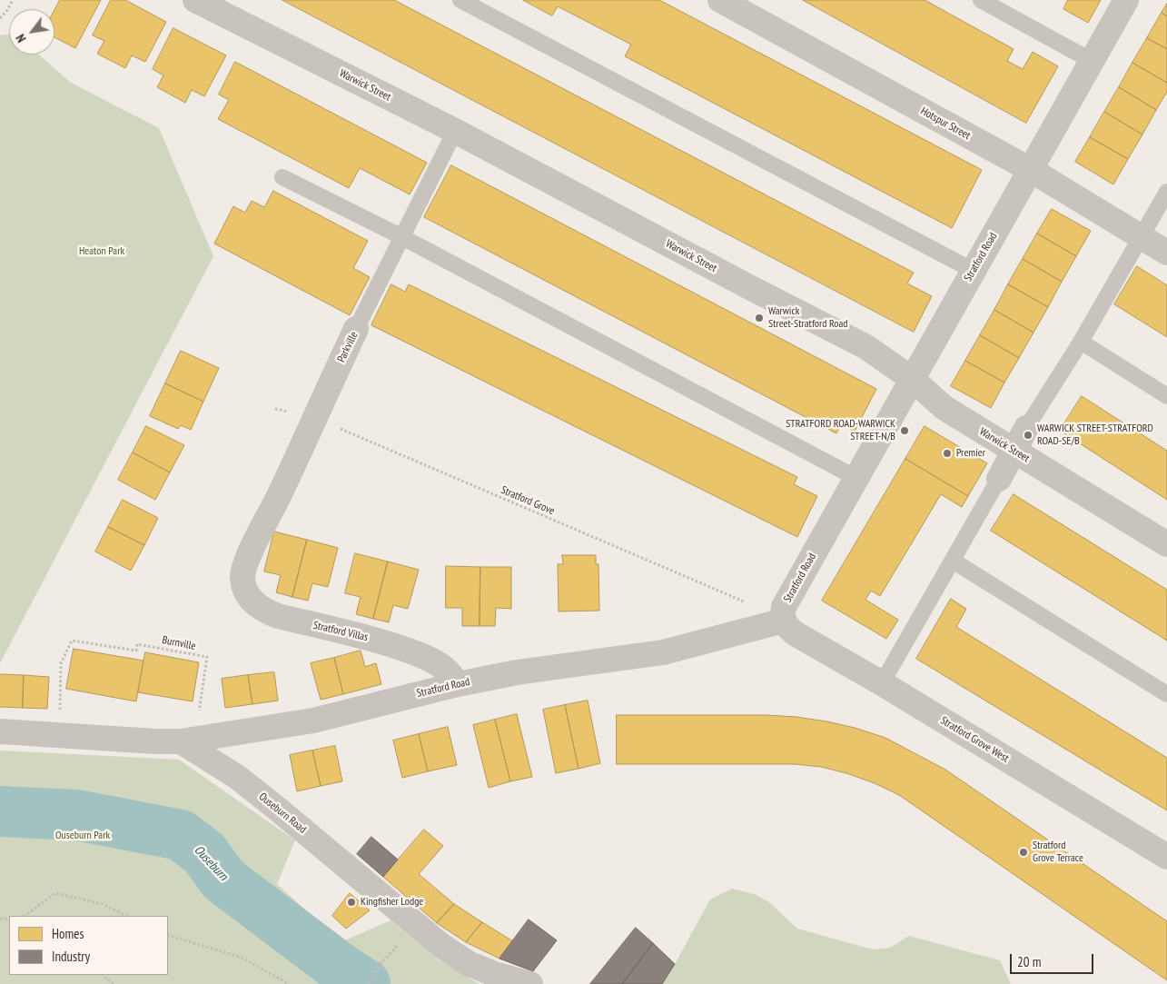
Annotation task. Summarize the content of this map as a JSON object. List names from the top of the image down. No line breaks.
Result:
{"streets":{"street":["Warwick Street","Hotspur Street","Stratford Road","Parkville","Stratford Villas","Stratford Grove West","Ouseburn Road"],"path":["Stratford Grove","Burnville"]},"crossings":[["Warwick Street","Stratford Road"],["Warwick Street","Parkville"],["Hotspur Street","Stratford Road"],["Stratford Road","Stratford Grove"],["Stratford Road","Stratford Villas"],["Stratford Road","Burnville"],["Stratford Road","Stratford Grove West"],["Stratford Road","Ouseburn Road"],["Parkville","Stratford Grove"],["Parkville","Stratford Villas"]],"water":["Ouseburn"],"parks":["Heaton Park","Ouseburn Park"],"places":["Warwick Street-Stratford Road","STRATFORD ROAD-WARWICK STREET-N/B","WARWICK STREET-STRATFORD ROAD-SE/B","Premier","Stratford Grove Terrace","Kingfisher Lodge"],"legend":["Homes","Industry"],"scale_bar":"20 m","north":"bottom left"}
